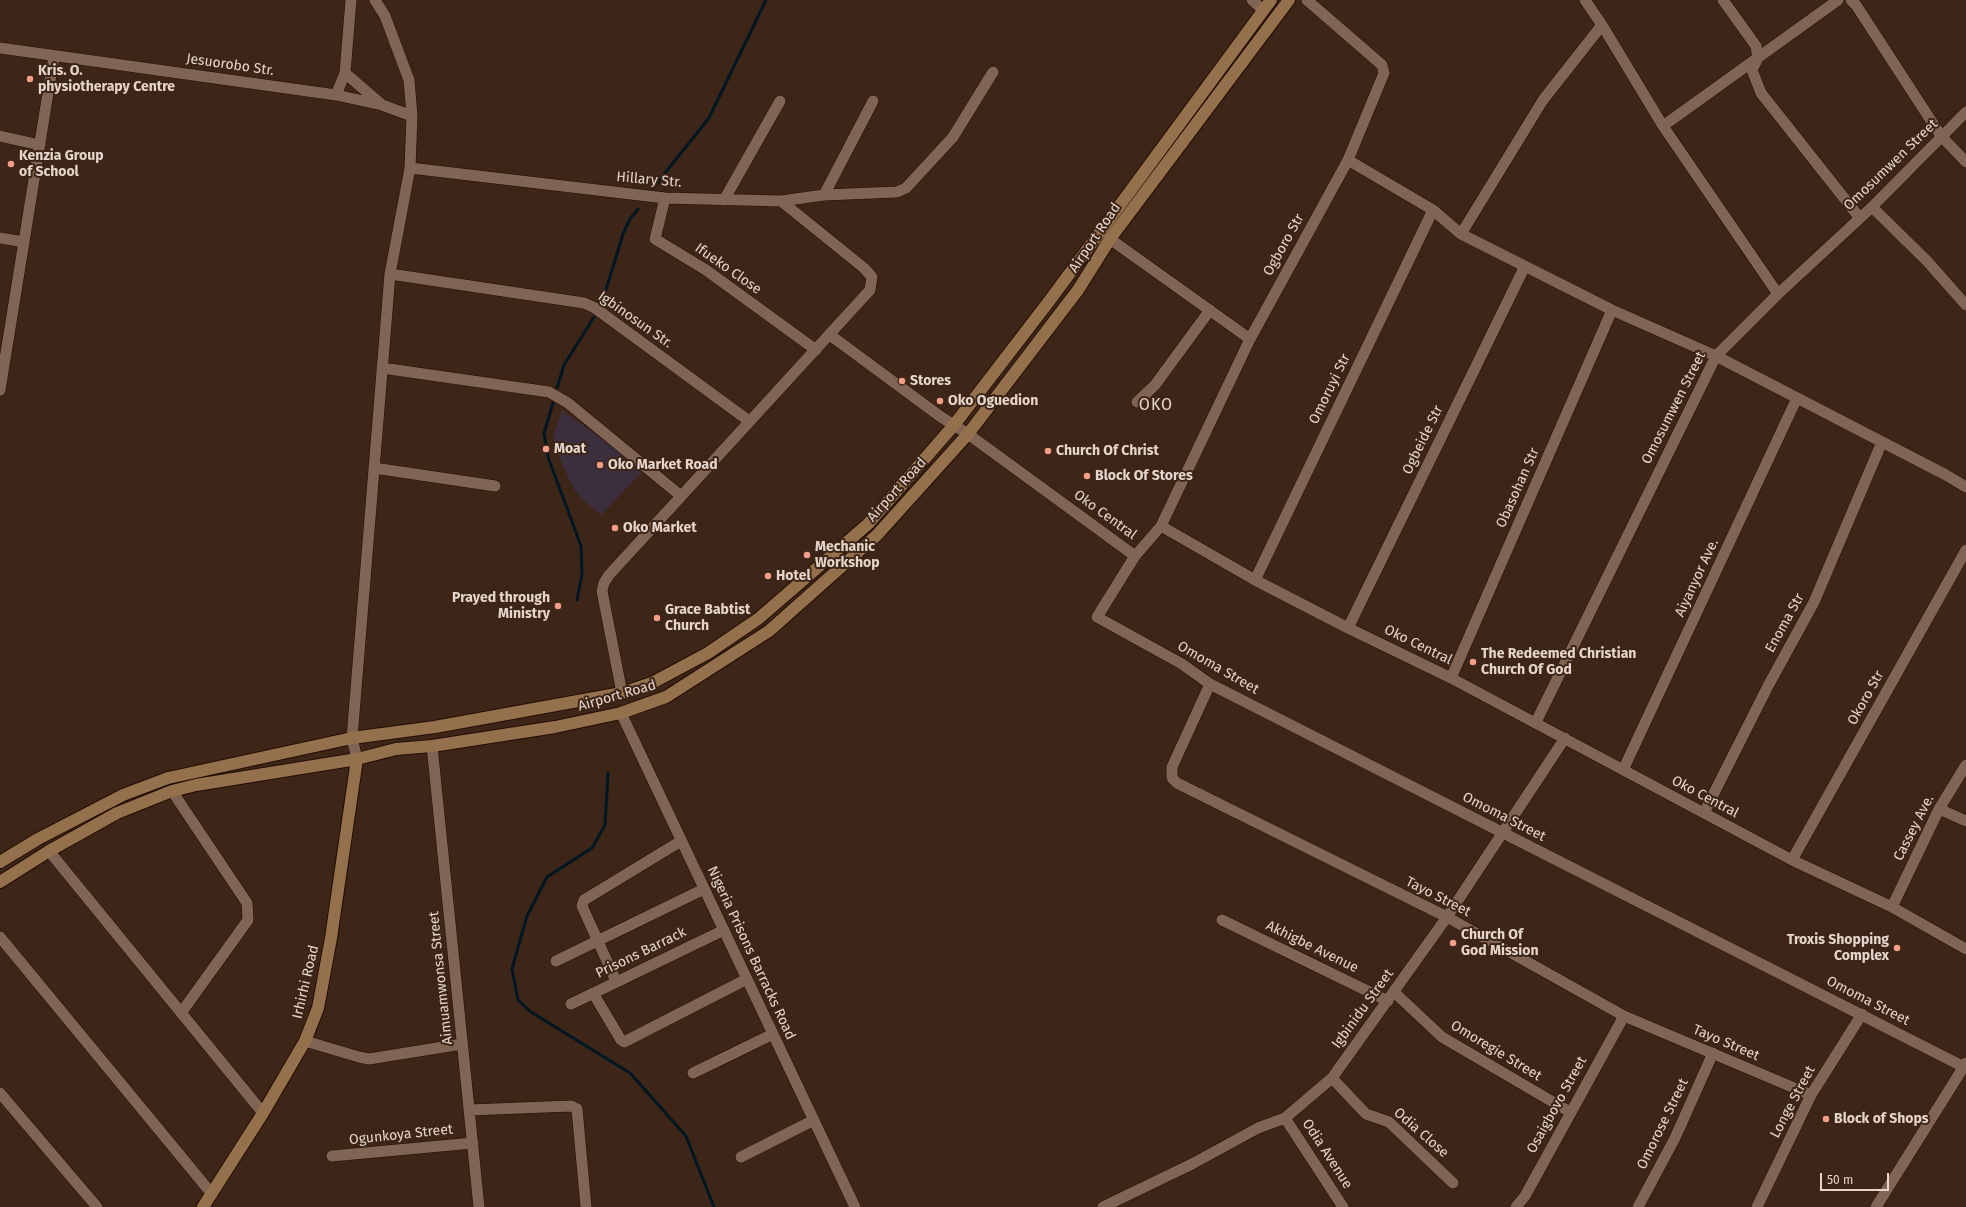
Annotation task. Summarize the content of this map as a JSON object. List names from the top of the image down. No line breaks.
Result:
{"streets":{"main road":["Airport Road","Irhirhi Road"],"street":["Jesuorobo Str.","Omosumwen Street","Hillary Str.","Ogboro Str","Ifueko Close","Igbinosun Str.","Omoruyi Str","Ogbeide Str","Obasohan Str","Oko Central","Aiyanyor Ave.","Enoma Str","Omoma Street","Okoro Str","Cassey Ave.","Tayo Street","Akhigbe Avenue","Prisons Barrack","Nigeria Prisons Barracks Road","Aimuamwonsa Street","Igbinidu Street","Omoregie Street","Longe Street","Osaigbovo Street","Omorose Street","Odia Close","Ogunkoya Street","Odia Avenue"]},"crossings":[["Omosumwen Street","Oko Central"],["Hillary Str.","Ifueko Close"],["Airport Road","Oko Central"],["Airport Road","Nigeria Prisons Barracks Road"],["Airport Road","Aimuamwonsa Street"],["Airport Road","Irhirhi Road"],["Ogboro Str","Oko Central"],["Omoruyi Str","Oko Central"],["Ogbeide Str","Oko Central"],["Obasohan Str","Oko Central"],["Oko Central","Aiyanyor Ave."],["Oko Central","Enoma Str"],["Oko Central","Omoma Street"],["Oko Central","Okoro Str"],["Oko Central","Cassey Ave."],["Oko Central","Igbinidu Street"],["Omoma Street","Tayo Street"],["Omoma Street","Igbinidu Street"],["Omoma Street","Longe Street"],["Tayo Street","Igbinidu Street"],["Tayo Street","Longe Street"],["Tayo Street","Osaigbovo Street"],["Tayo Street","Omorose Street"],["Akhigbe Avenue","Igbinidu Street"],["Akhigbe Avenue","Omoregie Street"],["Prisons Barrack","Nigeria Prisons Barracks Road"],["Aimuamwonsa Street","Ogunkoya Street"],["Igbinidu Street","Omoregie Street"],["Igbinidu Street","Odia Close"],["Igbinidu Street","Odia Avenue"],["Omoregie Street","Osaigbovo Street"]],"districts":["OKO"],"places":["Kris. O. physiotherapy Centre","Kenzia Group of School","Stores","Oko Oguedion","Moat","Church Of Christ","Oko Market Road","Block Of Stores","Oko Market","Mechanic Workshop","Hotel","Prayed through Ministry","Grace Babtist Church","The Redeemed Christian Church Of God","Church Of God Mission","Troxis Shopping Complex","Block of Shops"],"scale_bar":"50 m"}
